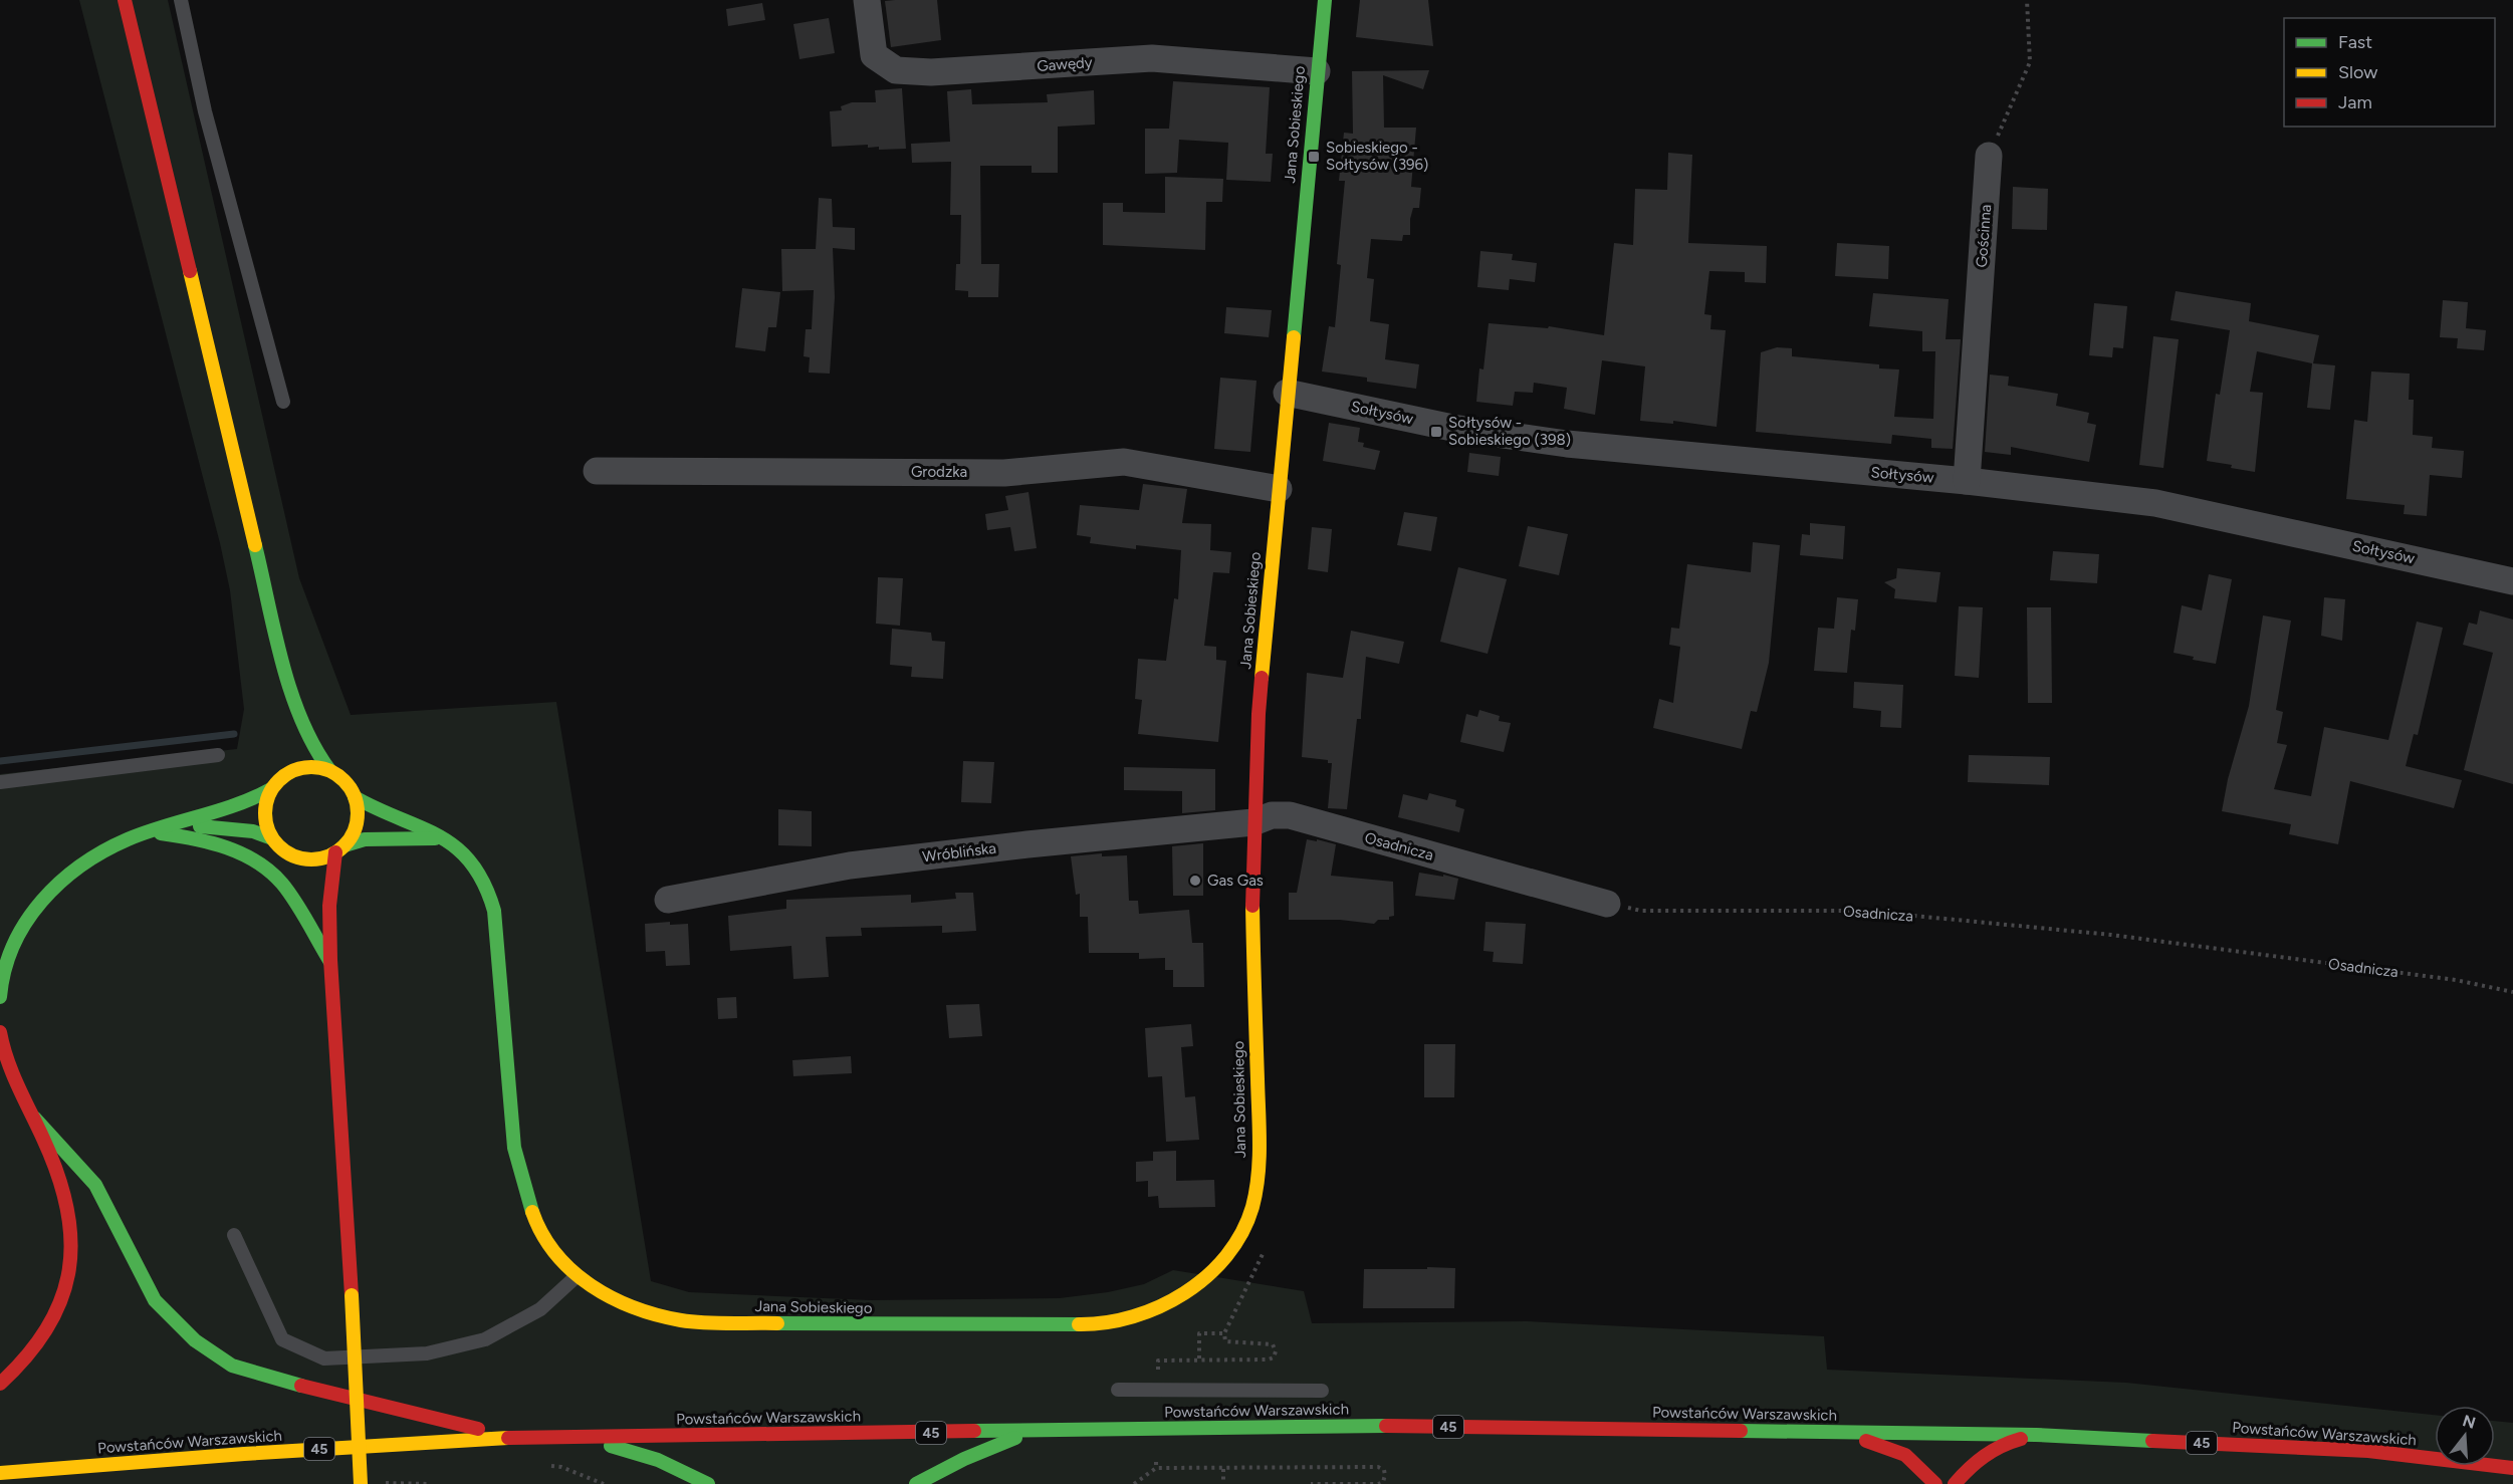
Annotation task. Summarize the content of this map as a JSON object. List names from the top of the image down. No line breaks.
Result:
{"streets":{"main road":["Jana Sobieskiego","Powstańców Warszawskich","45"],"street":["Gawędy","Gościnna","Sołtysów","Grodzka","Osadnicza","Wróblińska"]},"crossings":[["Gawędy","Jana Sobieskiego"],["Jana Sobieskiego","Sołtysów"],["Jana Sobieskiego","Grodzka"],["Jana Sobieskiego","Osadnicza"],["Jana Sobieskiego","Wróblińska"],["Gościnna","Sołtysów"],["Osadnicza","Wróblińska"]],"places":{"transit":["Sobieskiego - Sołtysów (396)","Sołtysów - Sobieskiego (398)"],"other":["Gas Gas"]},"legend":["Fast","Slow","Jam"],"north":"top"}
